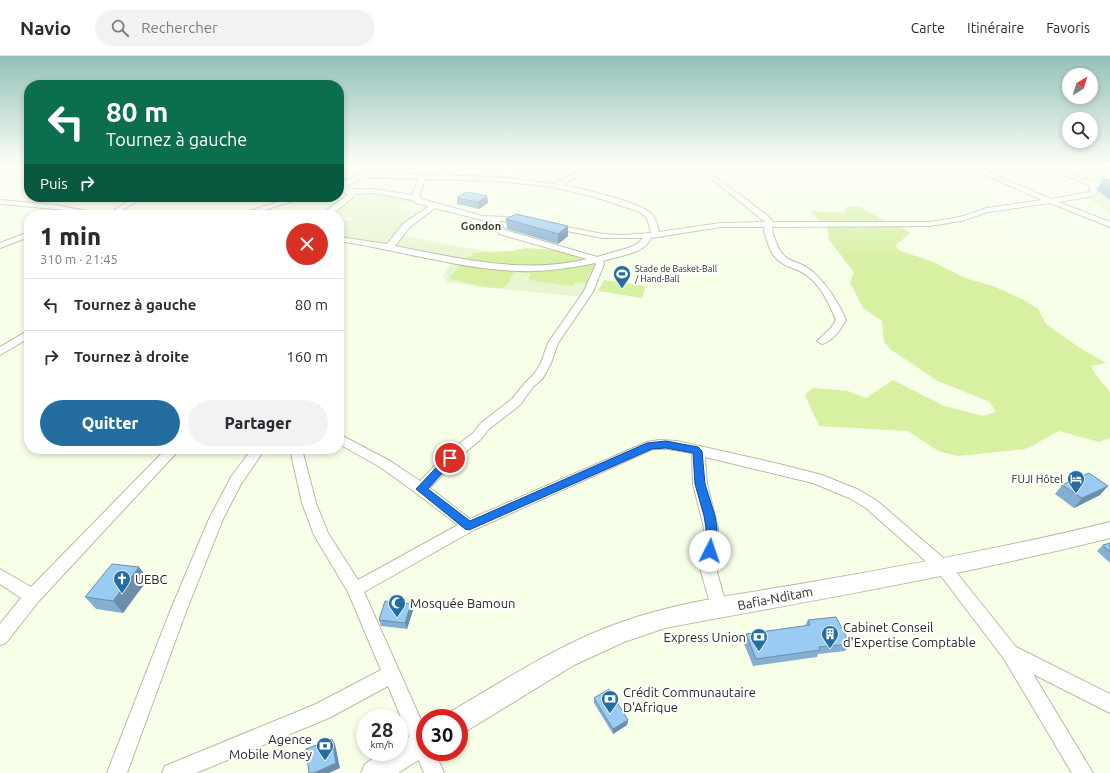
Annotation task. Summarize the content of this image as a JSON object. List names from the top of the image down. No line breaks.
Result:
{"streets":{"main road":["Bafia-Nditam"]},"districts":["Gondon"],"places":{"sports":["Stade de Basket-Ball / Hand-Ball"],"hotel":["FUJI Hôtel"],"church":["UEBC"],"mosque":["Mosquée Bamoun"],"building":["Cabinet Conseil d'Expertise Comptable"],"bank":["Express Union","Crédit Communautaire D'Afrique","Agence Mobile Money"]},"north":"top right","page":{"header":"Navio","search":"Rechercher","nav":["Carte","Itinéraire","Favoris"],"turn":["80 m","Tournez à gauche"],"then":"Puis","heading":["1 min","310 m · 21:45"],"list":[{"name":"Tournez à gauche","value":"80 m"},{"name":"Tournez à droite","value":"160 m"}],"buttons":["Quitter","Partager"],"speed":"28 km/h","limit":"30"}}
